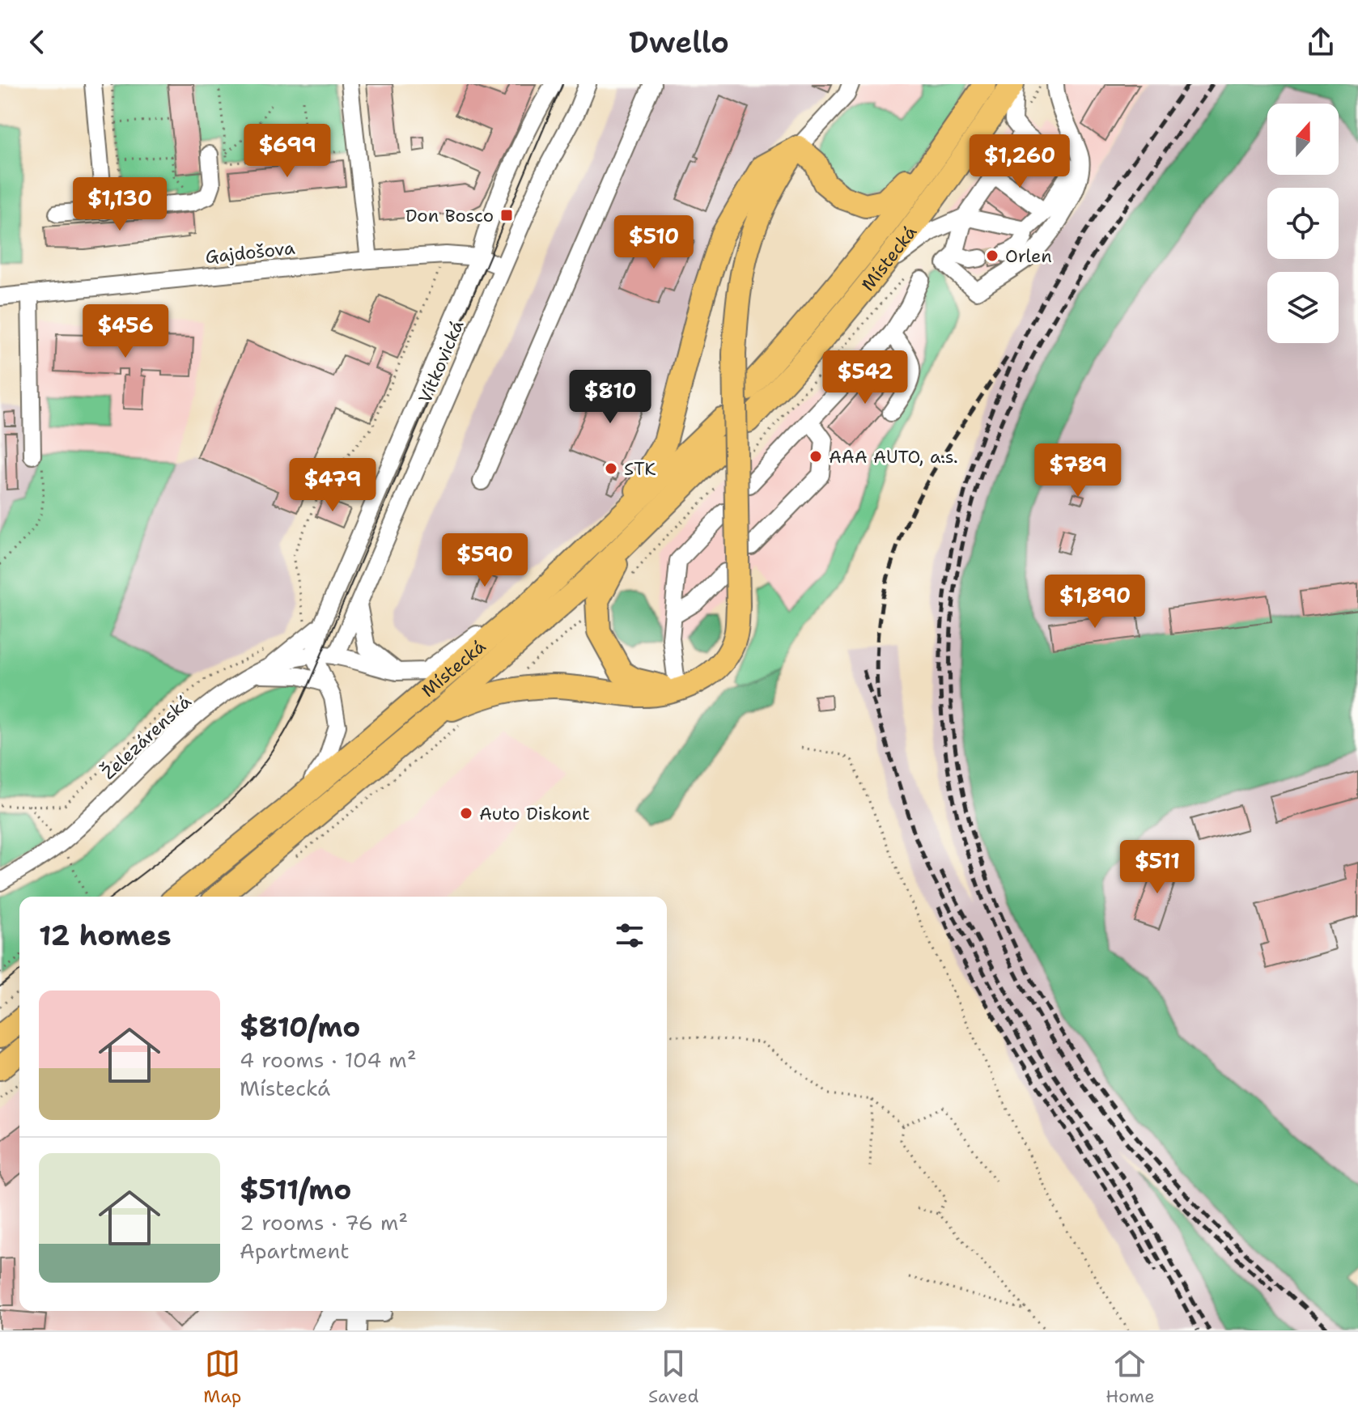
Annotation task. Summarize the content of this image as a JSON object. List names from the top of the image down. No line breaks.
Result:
{"streets":{"highway":["Místecká"],"street":["Gajdošova","Vítkovická","Železárenská"]},"crossings":[["Gajdošova","Vítkovická"],["Místecká","Železárenská"],["Vítkovická","Železárenská"]],"places":{"transit":["Don Bosco"],"other":["Orlen","AAA AUTO, a.s.","STK","Auto Diskont"]},"north":"top","page":{"header":"Dwello","price":["$699","$1,260","$1,130","$510","$456","$542","$810","$789","$479","$590","$1,890","$511"],"heading":"12 homes","list":[{"name":"$810/mo","note":"4 rooms · 104 m² · Místecká"},{"name":"$511/mo","note":"2 rooms · 76 m² · Apartment"}],"tabs":["Map","Saved","Home"]}}
